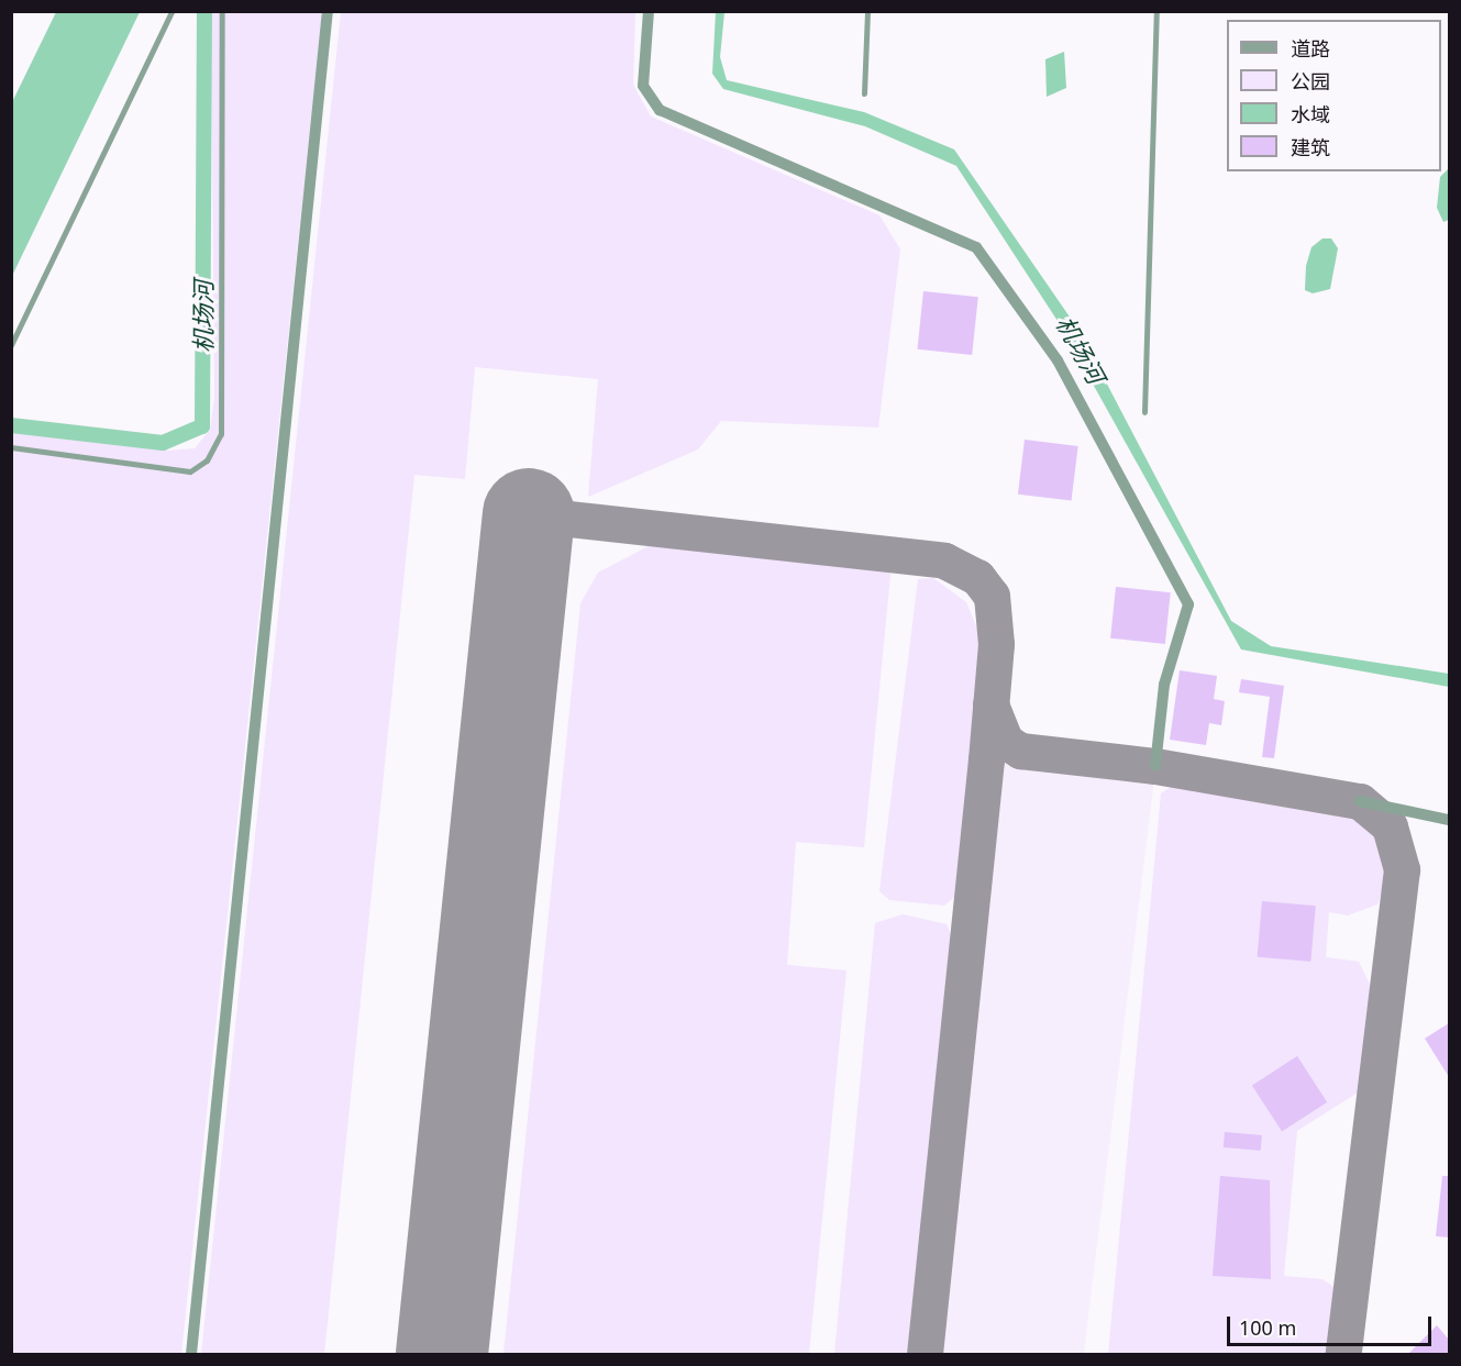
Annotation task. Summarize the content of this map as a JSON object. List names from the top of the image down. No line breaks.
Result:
{"water":["机场河"],"legend":["道路","公园","水域","建筑"],"scale_bar":"100 m"}
